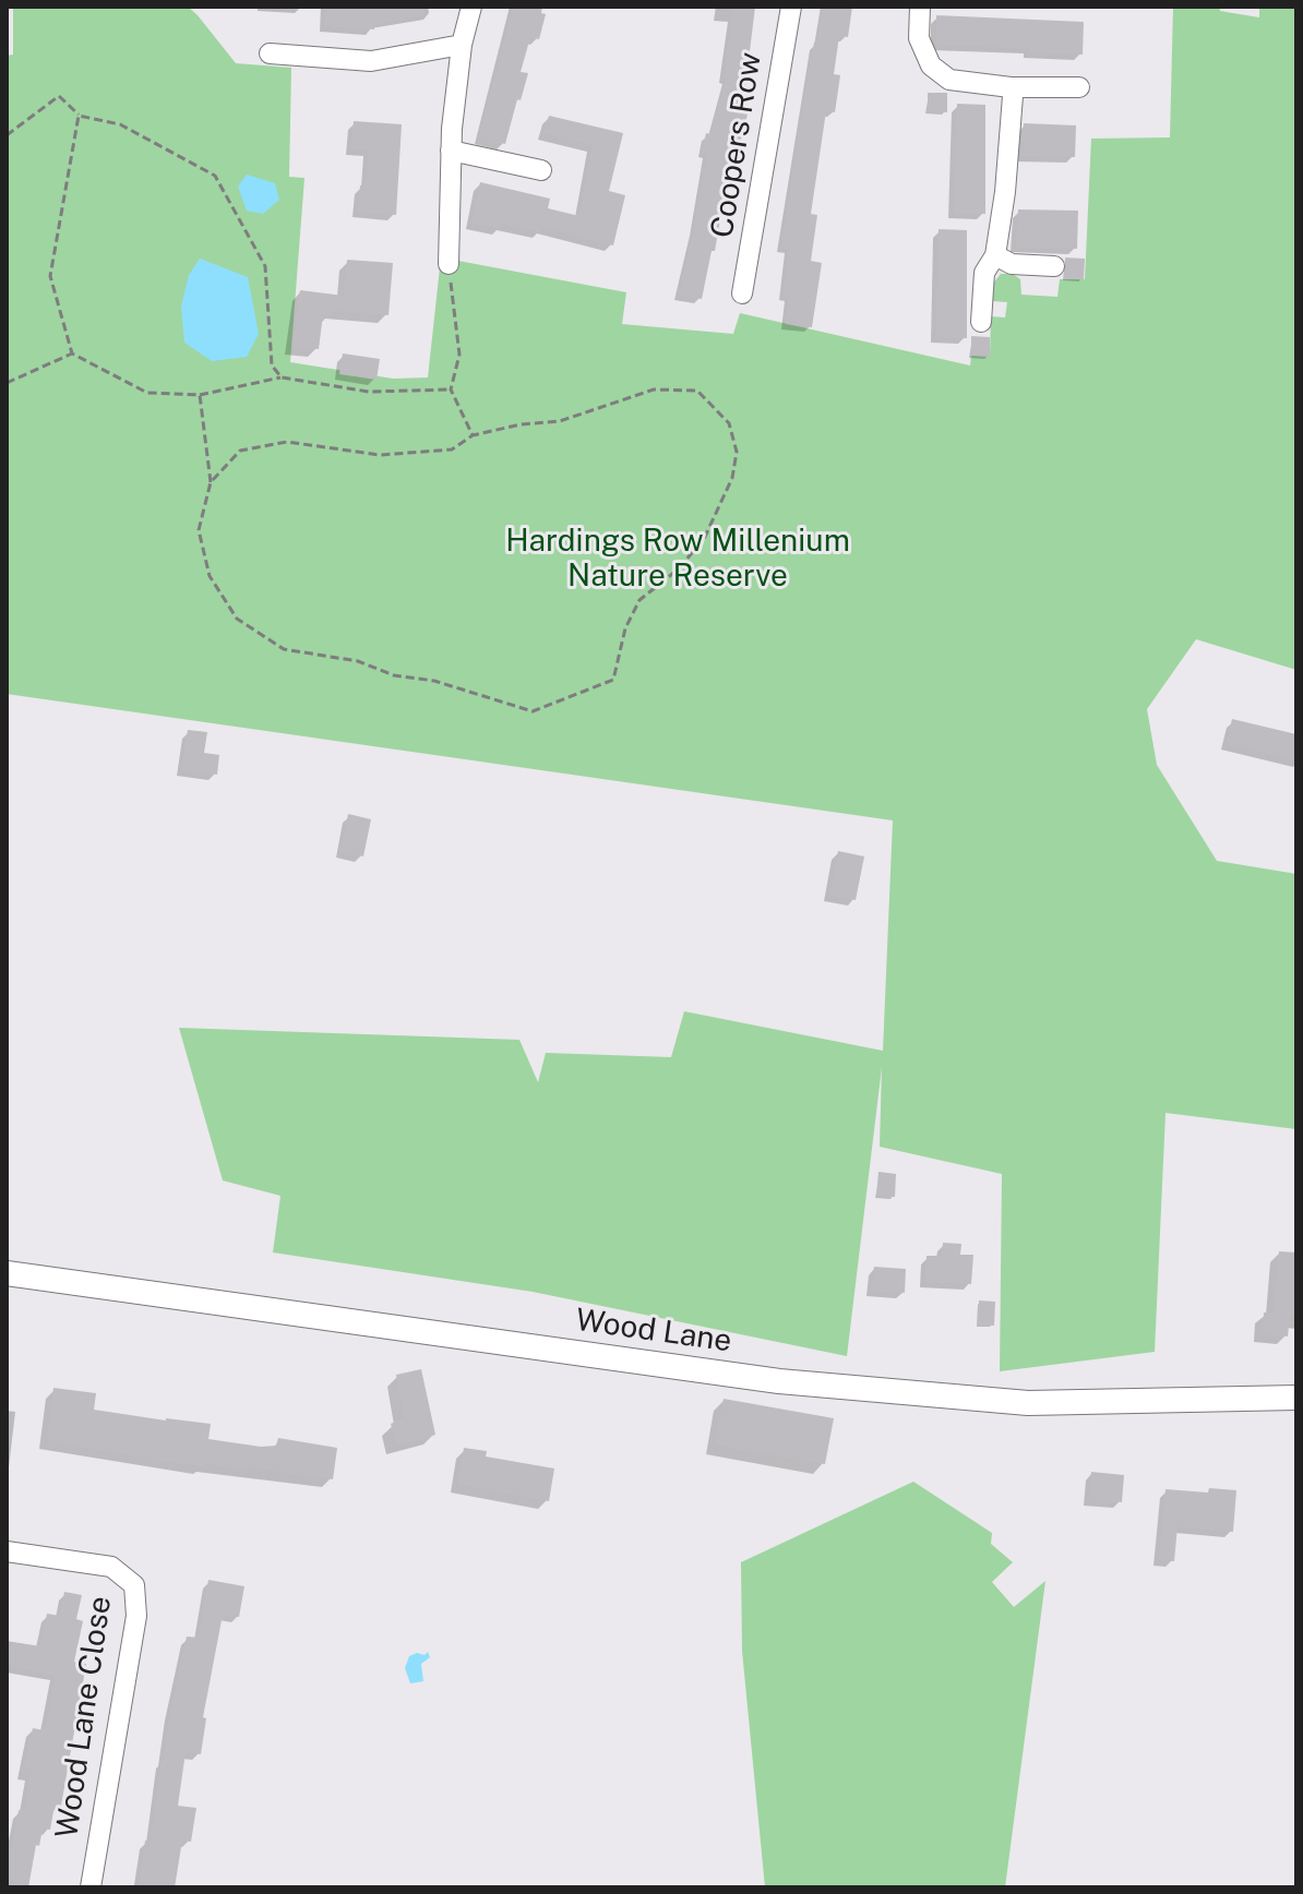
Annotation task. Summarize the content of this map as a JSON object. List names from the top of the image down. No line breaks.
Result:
{"streets":{"street":["Coopers Row","Wood Lane","Wood Lane Close"]},"parks":["Hardings Row Millenium Nature Reserve"]}
